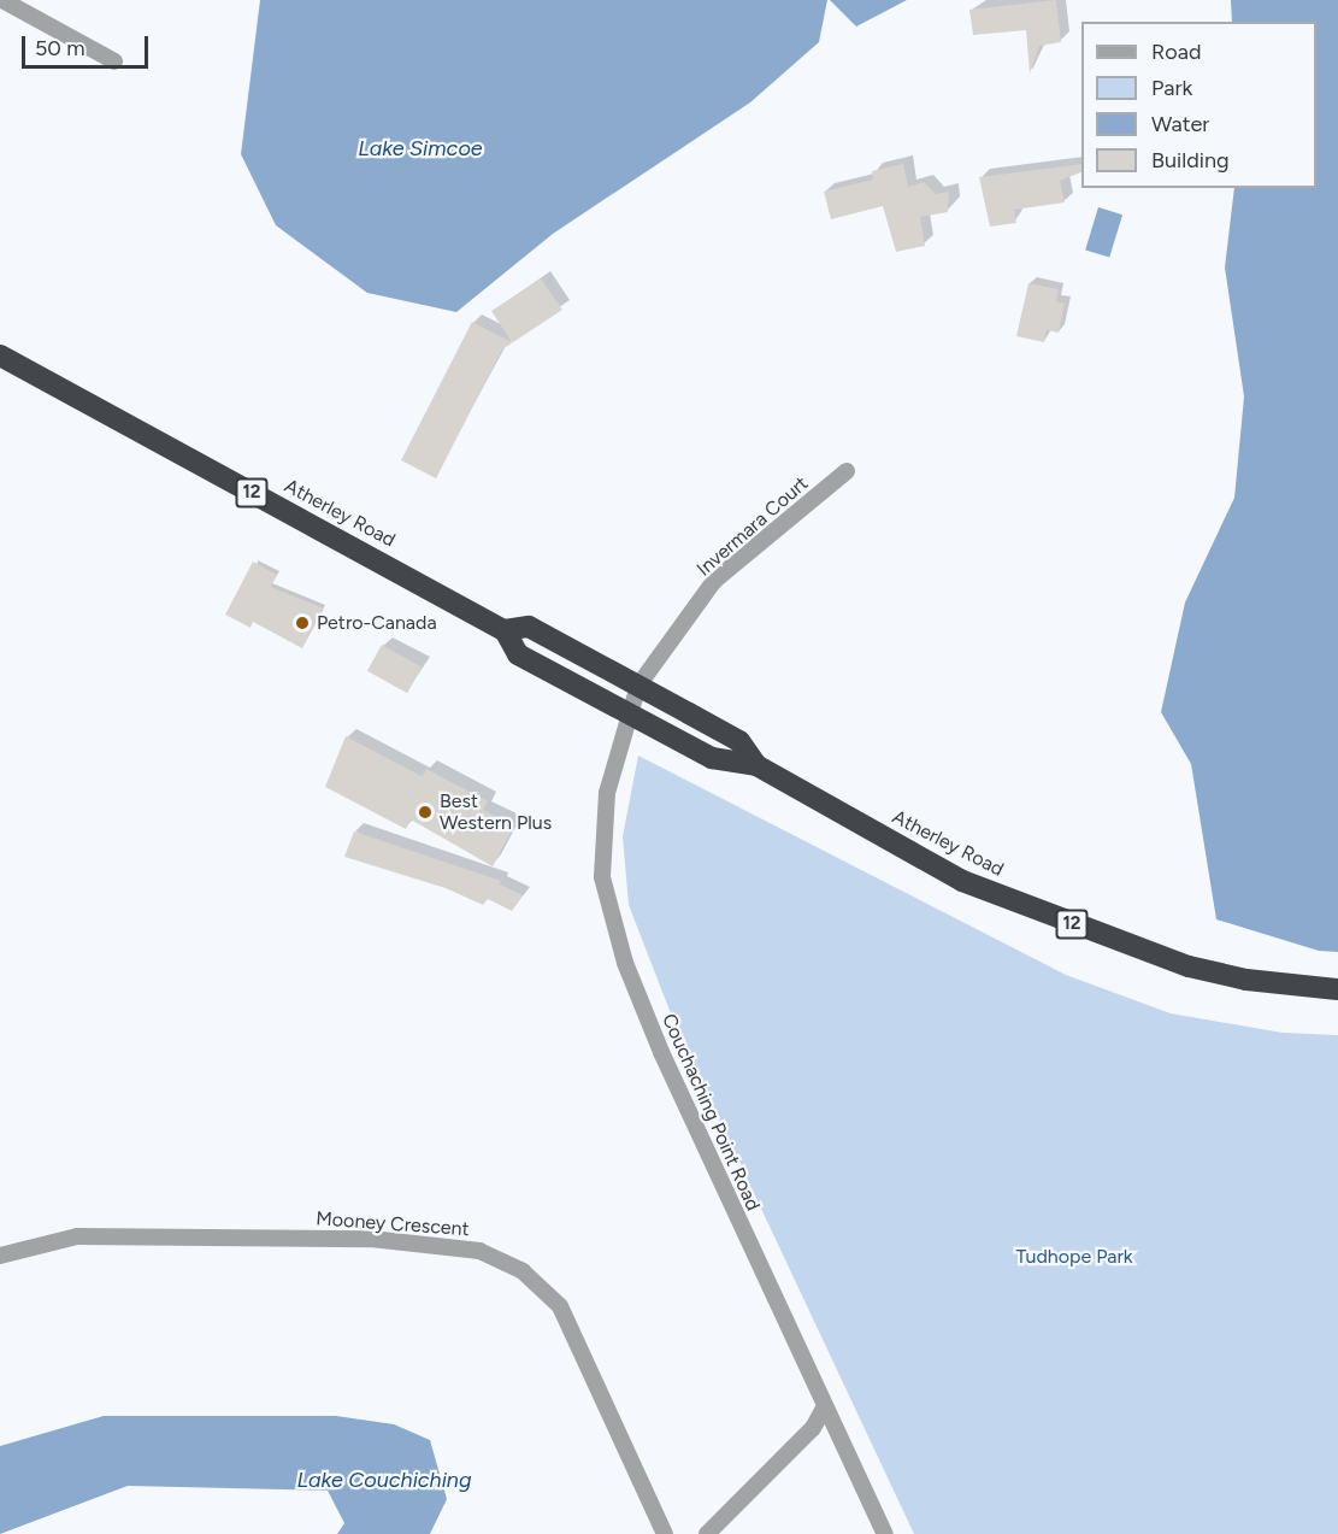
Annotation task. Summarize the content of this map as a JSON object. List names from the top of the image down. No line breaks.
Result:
{"streets":{"highway":["12","Atherley Road"],"street":["Invermara Court","Couchaching Point Road","Mooney Crescent"]},"crossings":[["Atherley Road","Invermara Court"],["Atherley Road","Couchaching Point Road"],["Invermara Court","Couchaching Point Road"]],"water":["Lake Simcoe","Lake Couchiching"],"parks":["Tudhope Park"],"places":["Petro-Canada","Best Western Plus"],"legend":["Road","Park","Water","Building"],"scale_bar":"50 m"}
